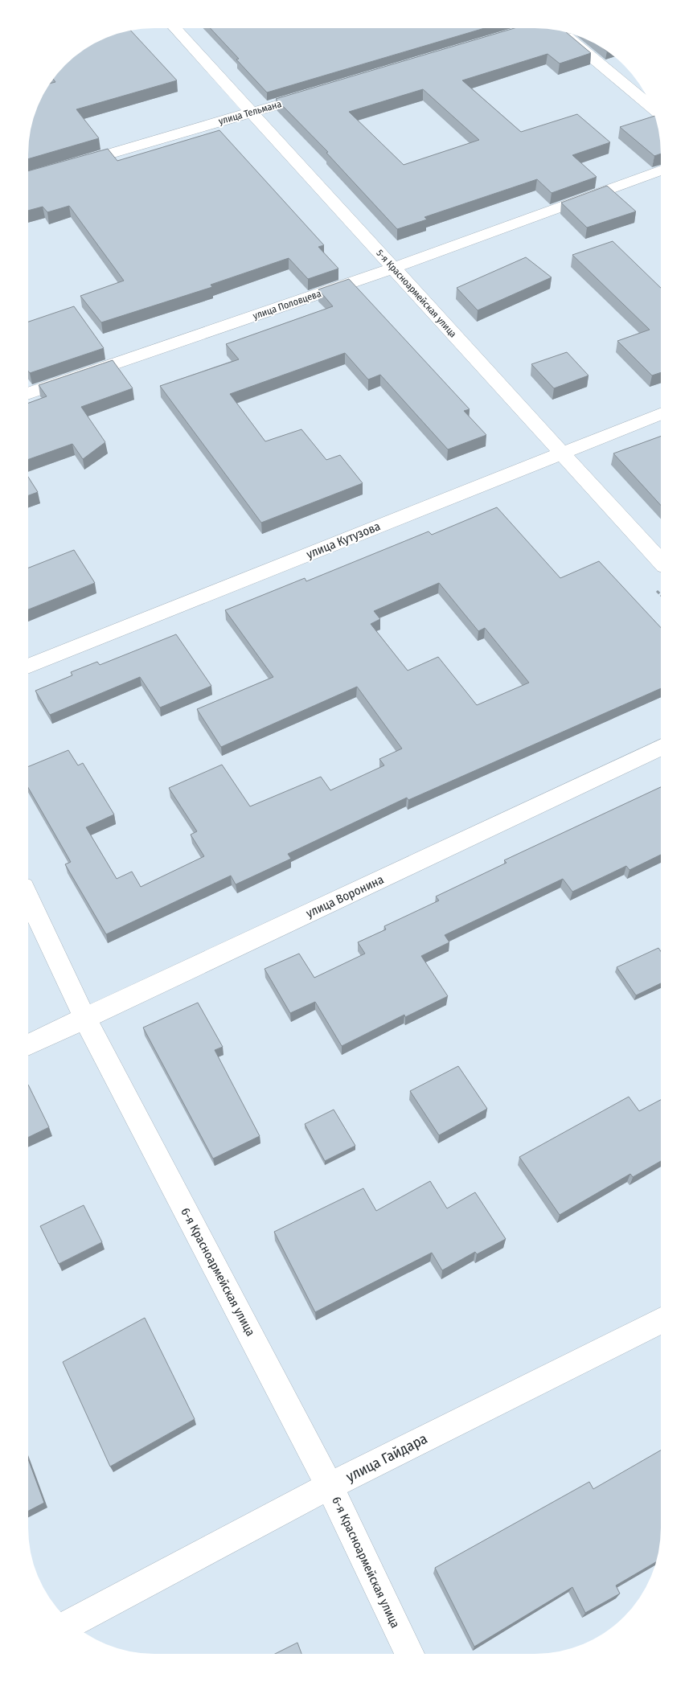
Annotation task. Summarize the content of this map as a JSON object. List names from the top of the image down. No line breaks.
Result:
{"streets":{"street":["улица Тельмана","5-я Красноармейская улица","улица Половцева","улица Кутузова","улица Воронина","6-я Красноармейская улица","улица Гайдара"]},"crossings":[["улица Тельмана","5-я Красноармейская улица"],["5-я Красноармейская улица","улица Половцева"],["5-я Красноармейская улица","улица Кутузова"],["улица Воронина","6-я Красноармейская улица"],["6-я Красноармейская улица","улица Гайдара"]]}
